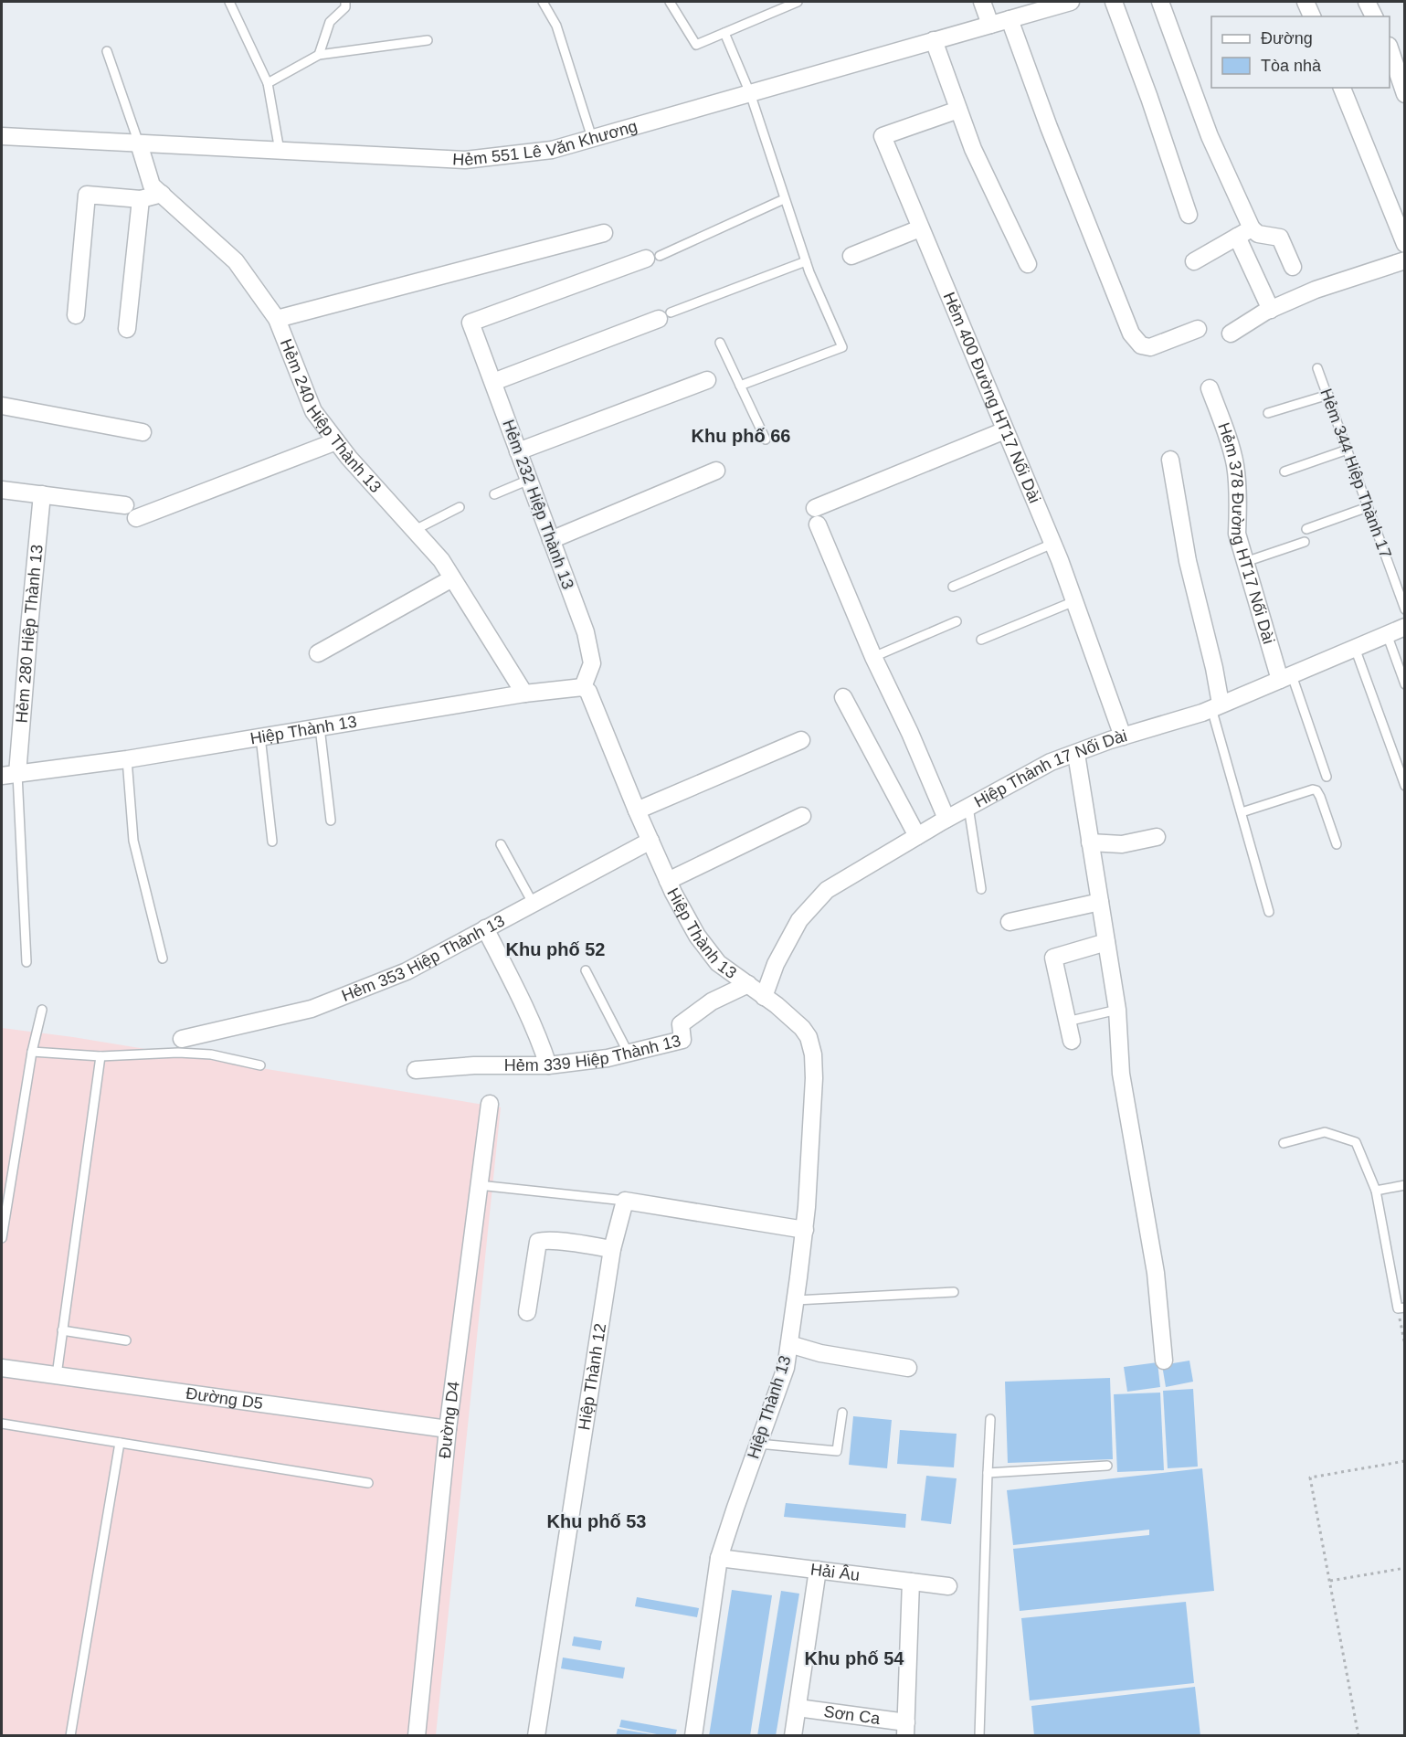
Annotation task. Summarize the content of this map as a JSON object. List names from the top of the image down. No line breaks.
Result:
{"streets":{"street":["Hẻm 551 Lê Văn Khương","Hẻm 400 Đường HT17 Nối Dài","Hẻm 240 Hiệp Thành 13","Hẻm 232 Hiệp Thành 13","Hẻm 378 Đường HT17 Nối Dài","Hẻm 280 Hiệp Thành 13","Hiệp Thành 13","Hiệp Thành 17 Nối Dài","Hẻm 353 Hiệp Thành 13","Hẻm 339 Hiệp Thành 13","Hiệp Thành 12","Đường D5","Đường D4","Hải Âu","Sơn Ca"],"lane":["Hẻm 344 Hiệp Thành 17"]},"crossings":[["Hẻm 551 Lê Văn Khương","Hẻm 240 Hiệp Thành 13"],["Hẻm 400 Đường HT17 Nối Dài","Hiệp Thành 17 Nối Dài"],["Hẻm 240 Hiệp Thành 13","Hiệp Thành 13"],["Hẻm 232 Hiệp Thành 13","Hiệp Thành 13"],["Hẻm 378 Đường HT17 Nối Dài","Hiệp Thành 17 Nối Dài"],["Hẻm 280 Hiệp Thành 13","Hiệp Thành 13"],["Hiệp Thành 13","Hiệp Thành 17 Nối Dài"],["Hiệp Thành 13","Hẻm 353 Hiệp Thành 13"],["Hiệp Thành 13","Hẻm 339 Hiệp Thành 13"],["Hiệp Thành 13","Hải Âu"],["Đường D5","Đường D4"]],"districts":["Khu phố 66","Khu phố 52","Khu phố 53","Khu phố 54"],"legend":["Đường","Tòa nhà"]}
